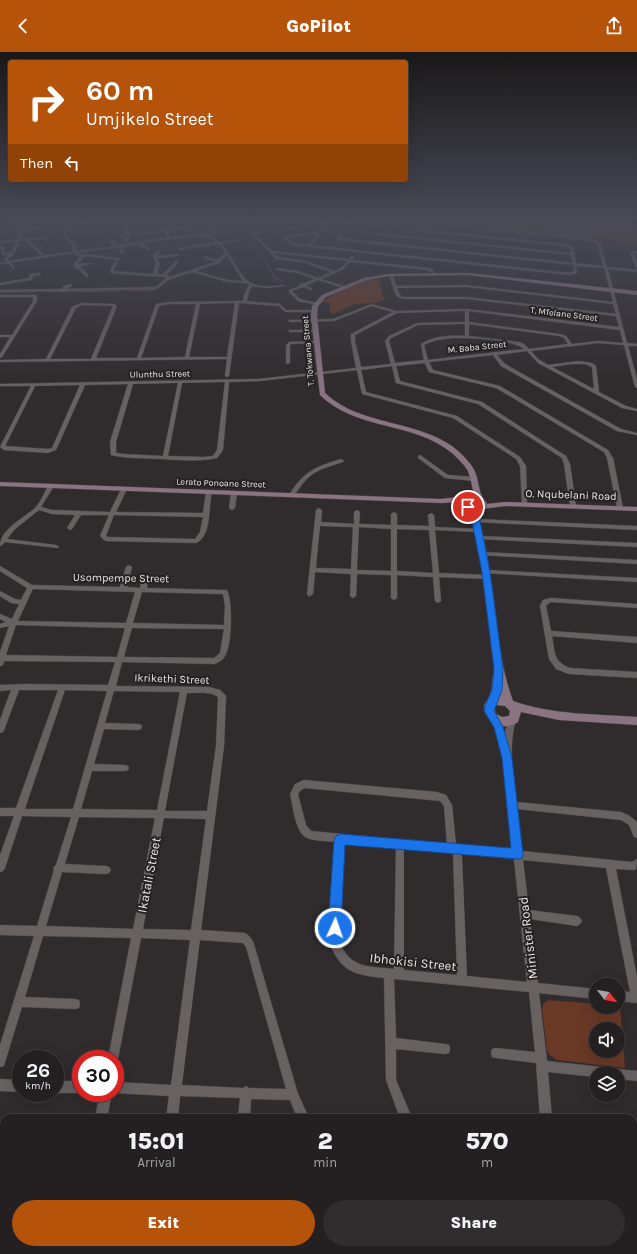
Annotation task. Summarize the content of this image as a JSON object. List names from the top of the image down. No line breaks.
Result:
{"streets":{"street":["T. Mfelane Street","M. Baba Street","T. Tokwana Street","Ulunthu Street","Lerato Ponoane Street","O. Nqubelani Road","Usompempe Street","Ikrikethi Street","Ikatali Street","Minister Road","Ibhokisi Street"]},"crossings":[["T. Mfelane Street","M. Baba Street"],["M. Baba Street","T. Tokwana Street"],["M. Baba Street","Ulunthu Street"],["T. Tokwana Street","Ulunthu Street"],["T. Tokwana Street","Lerato Ponoane Street"],["T. Tokwana Street","O. Nqubelani Road"],["Lerato Ponoane Street","O. Nqubelani Road"],["Ikrikethi Street","Ikatali Street"],["Minister Road","Ibhokisi Street"]],"north":"bottom right","page":{"header":"GoPilot","turn":["60 m","Umjikelo Street"],"then":"Then","speed":"26 km/h","limit":"30","eta":["15:01","Arrival","2","min","570","m"],"buttons":["Exit","Share"]}}
